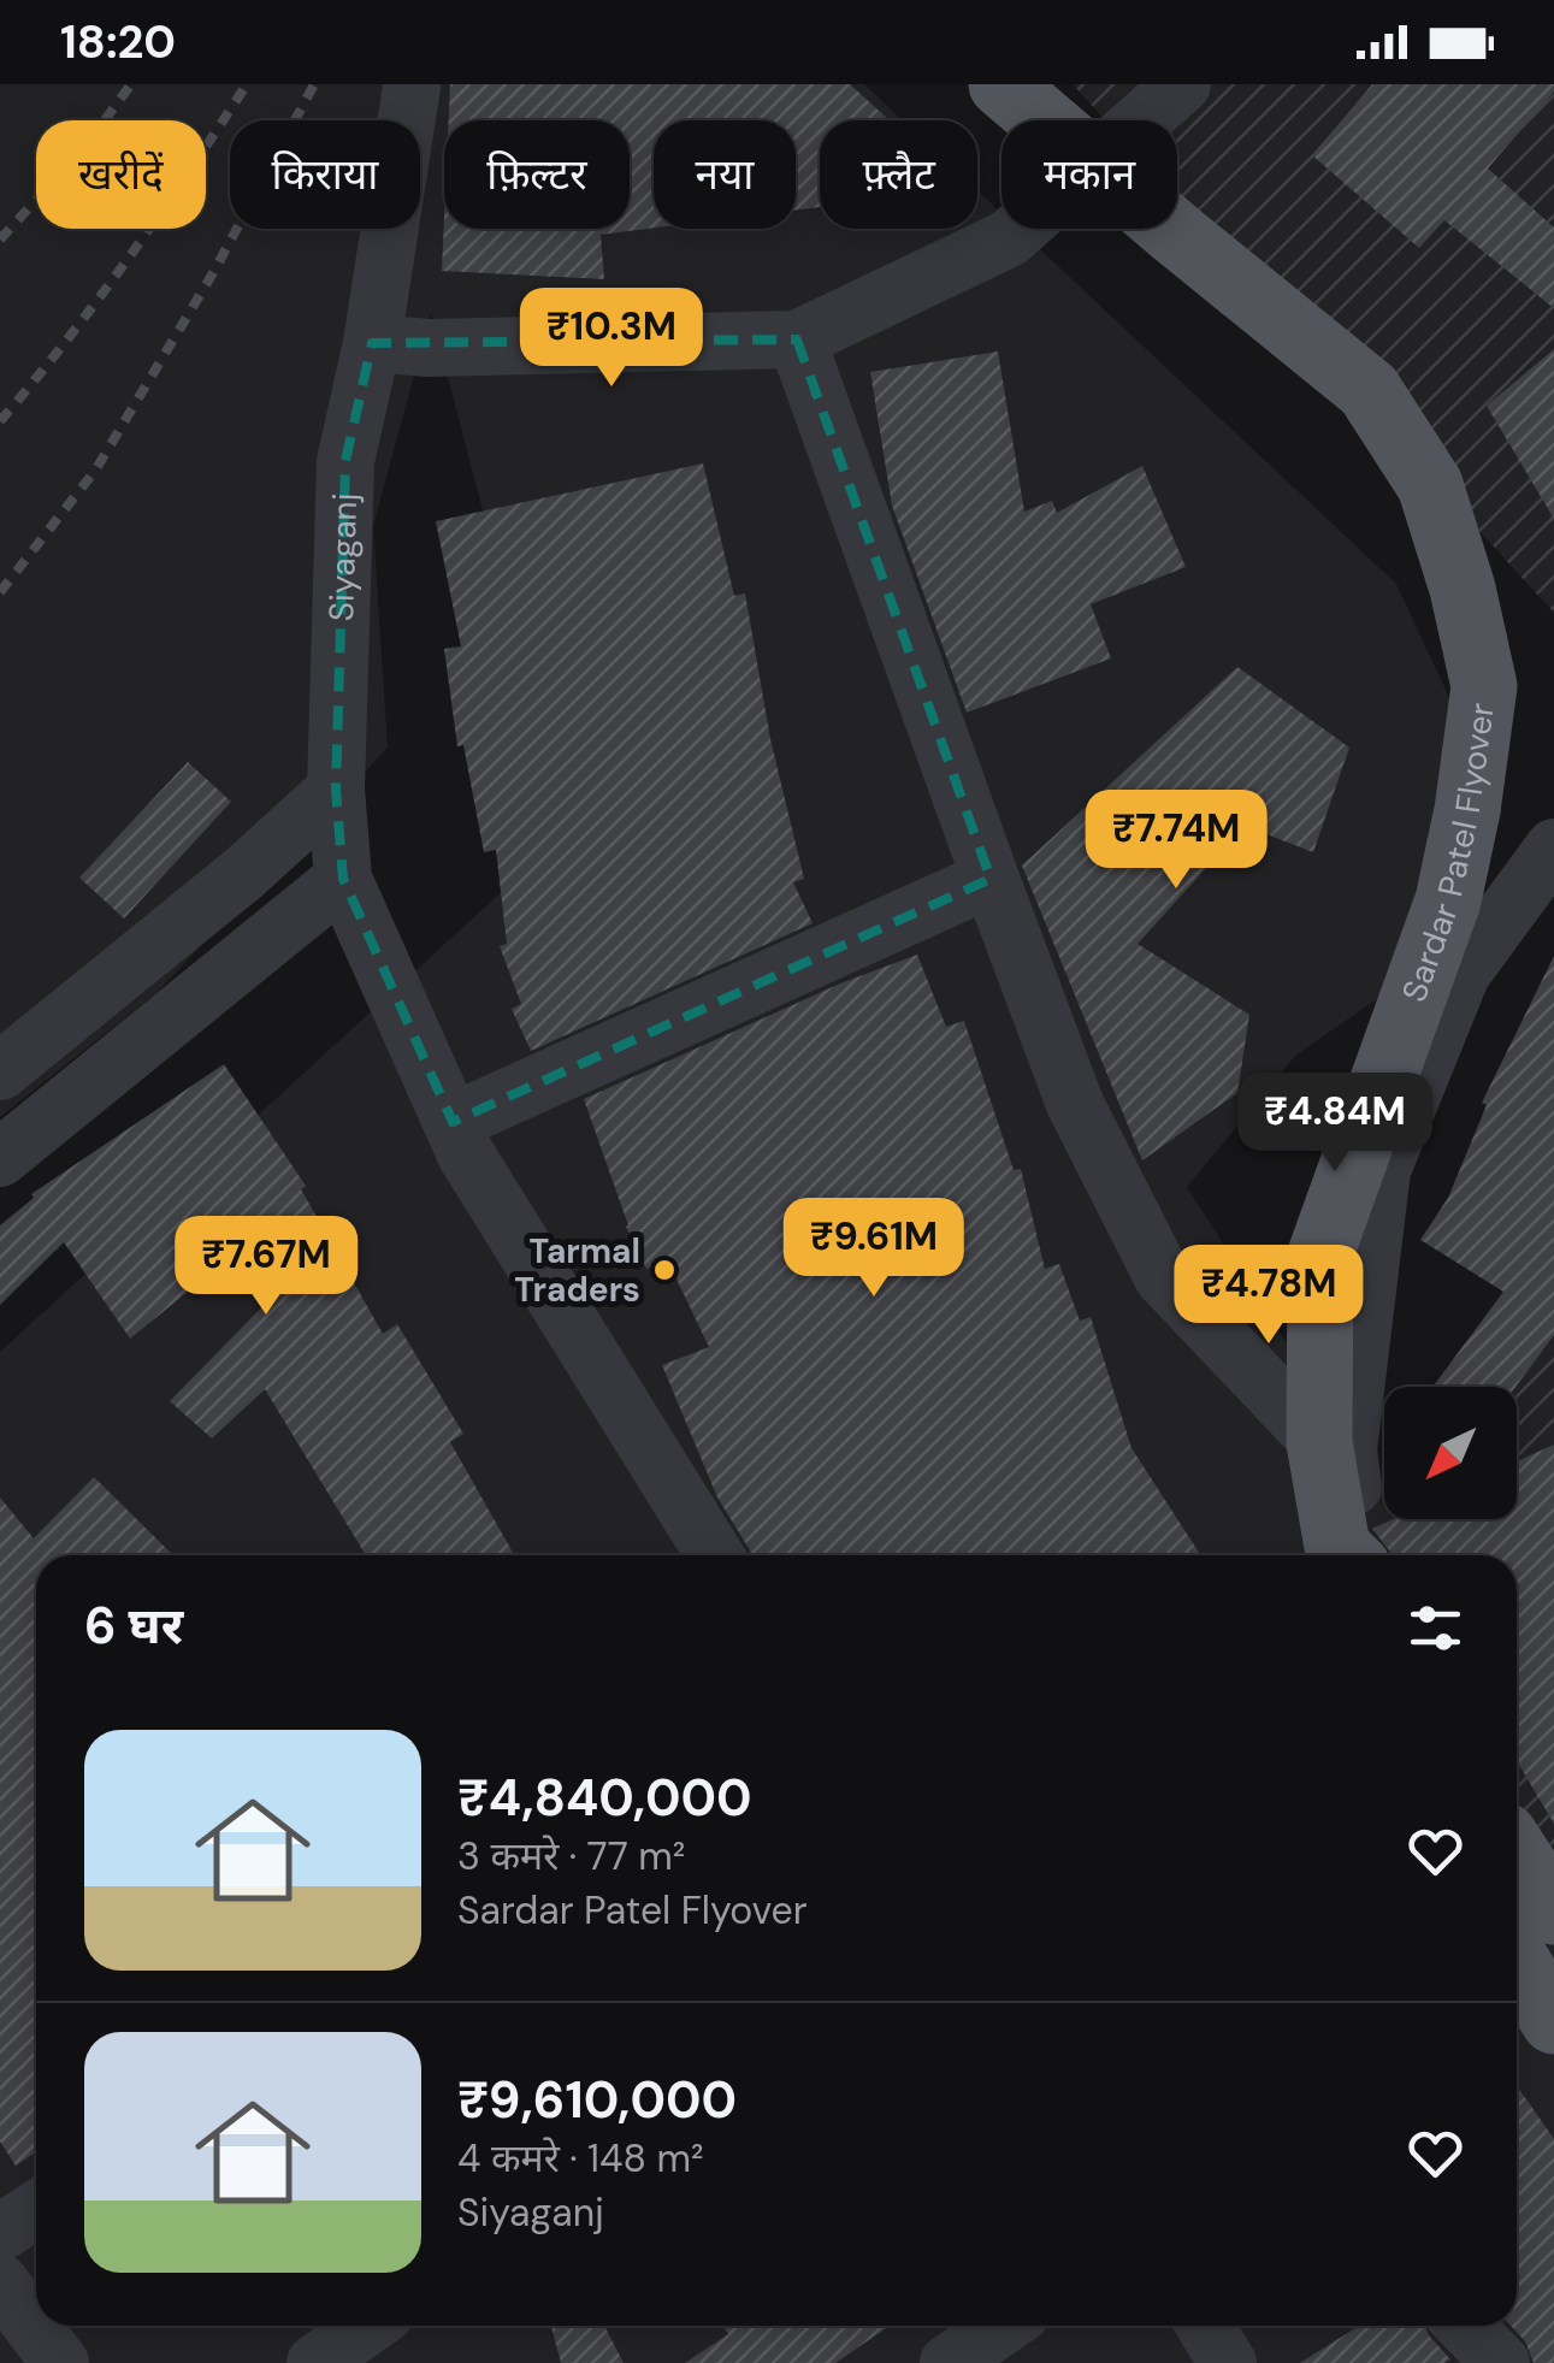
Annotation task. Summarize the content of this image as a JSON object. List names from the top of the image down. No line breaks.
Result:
{"streets":{"main road":["Sardar Patel Flyover"],"street":["Siyaganj"]},"places":["Tarmal Traders"],"north":"bottom left","page":{"status":"18:20","chip":["खरीदें","किराया","फ़िल्टर","नया","फ़्लैट","मकान"],"price":["₹10.3M","₹7.74M","₹4.84M","₹9.61M","₹7.67M","₹4.78M"],"heading":"6 घर","list":[{"name":"₹4,840,000","note":"3 कमरे · 77 m² · Sardar Patel Flyover"},{"name":"₹9,610,000","note":"4 कमरे · 148 m² · Siyaganj"}]}}
